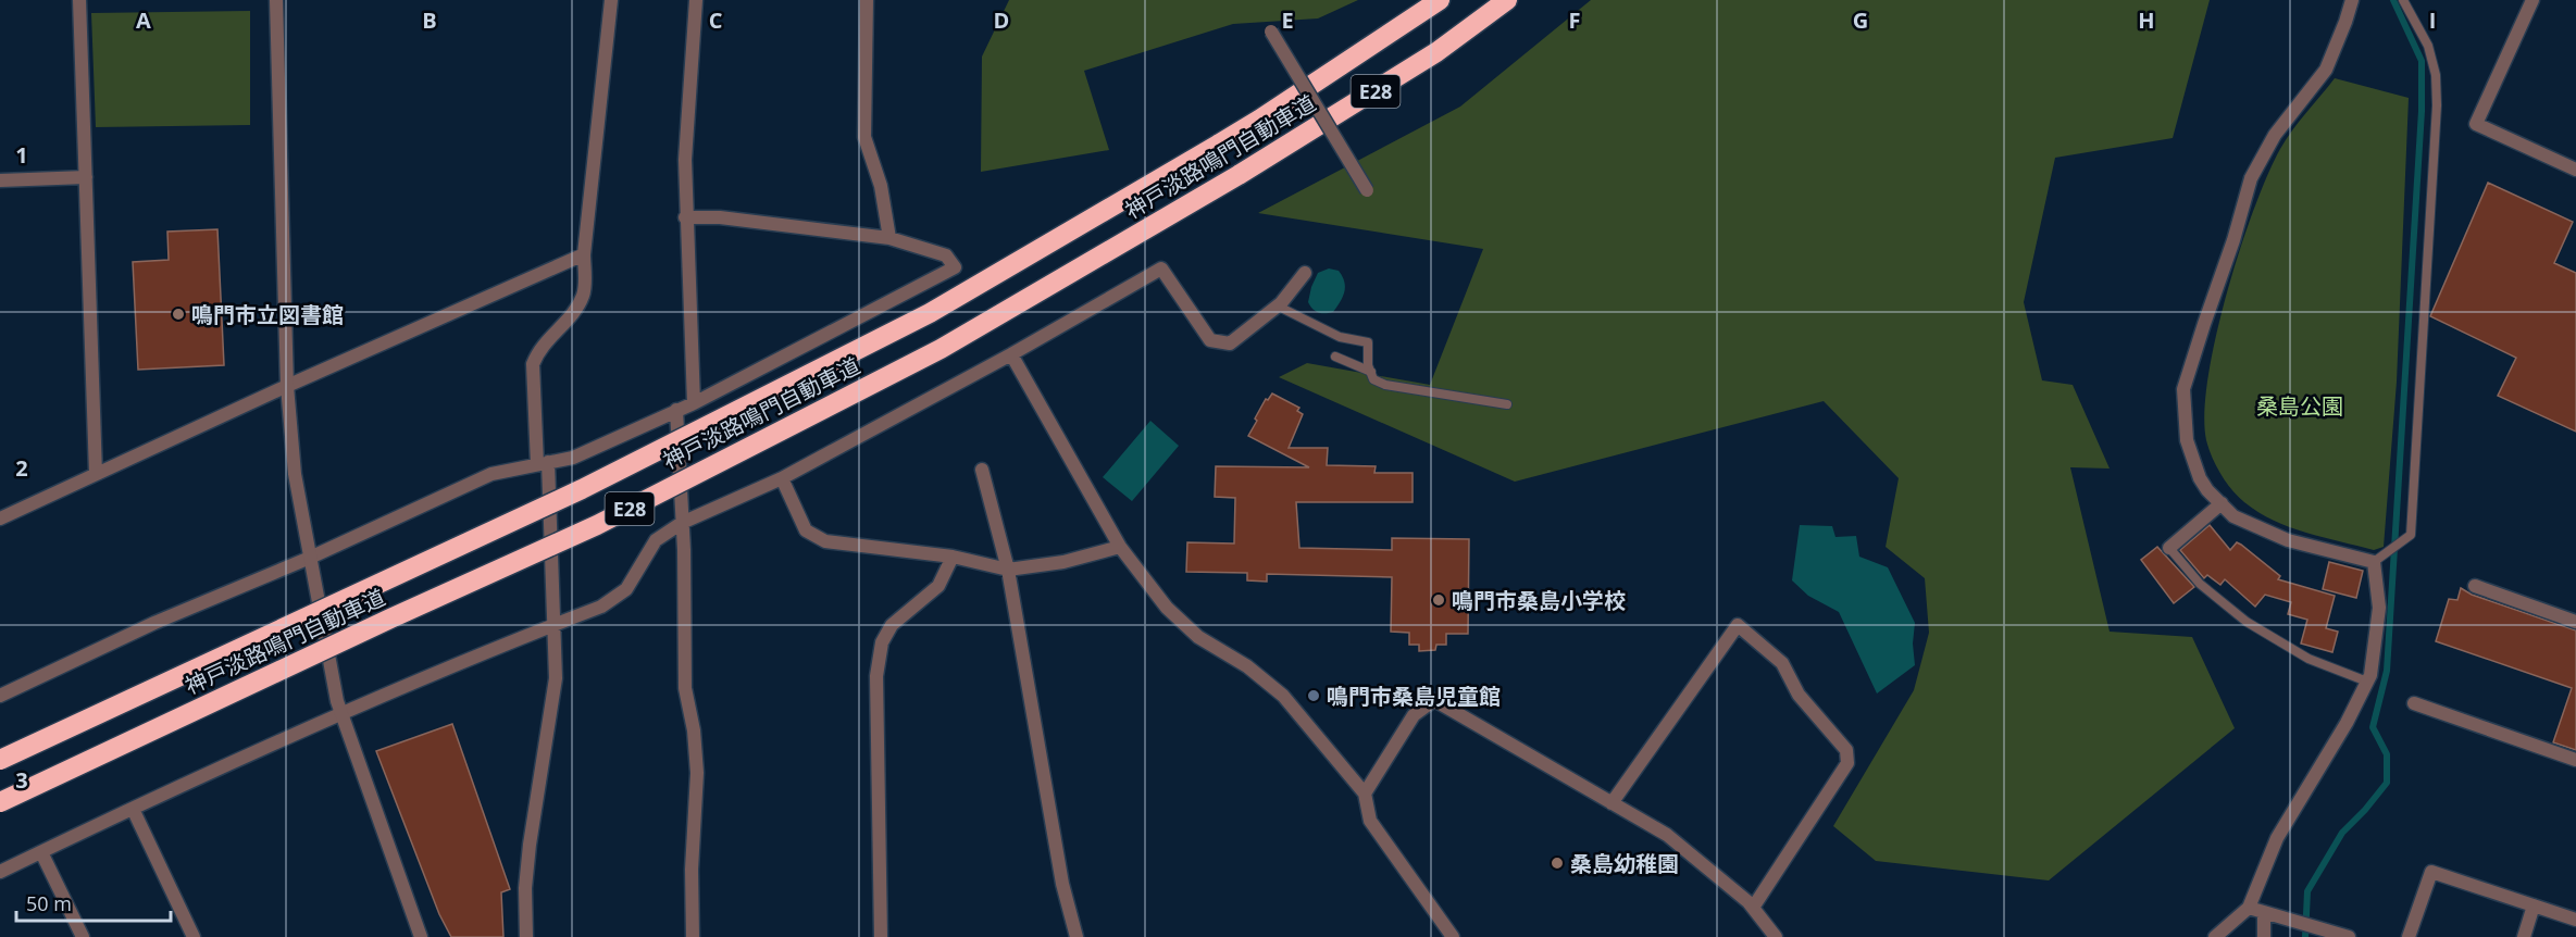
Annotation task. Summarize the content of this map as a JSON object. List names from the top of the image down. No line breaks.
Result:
{"streets":{"highway":["E28","神戸淡路鳴門自動車道"]},"parks":["桑島公園"],"places":["鳴門市立図書館","鳴門市桑島小学校","鳴門市桑島児童館","桑島幼稚園"],"scale_bar":"50 m","grid":{"columns":["A","B","C","D","E","F","G","H","I"],"rows":["1","2","3"]}}
